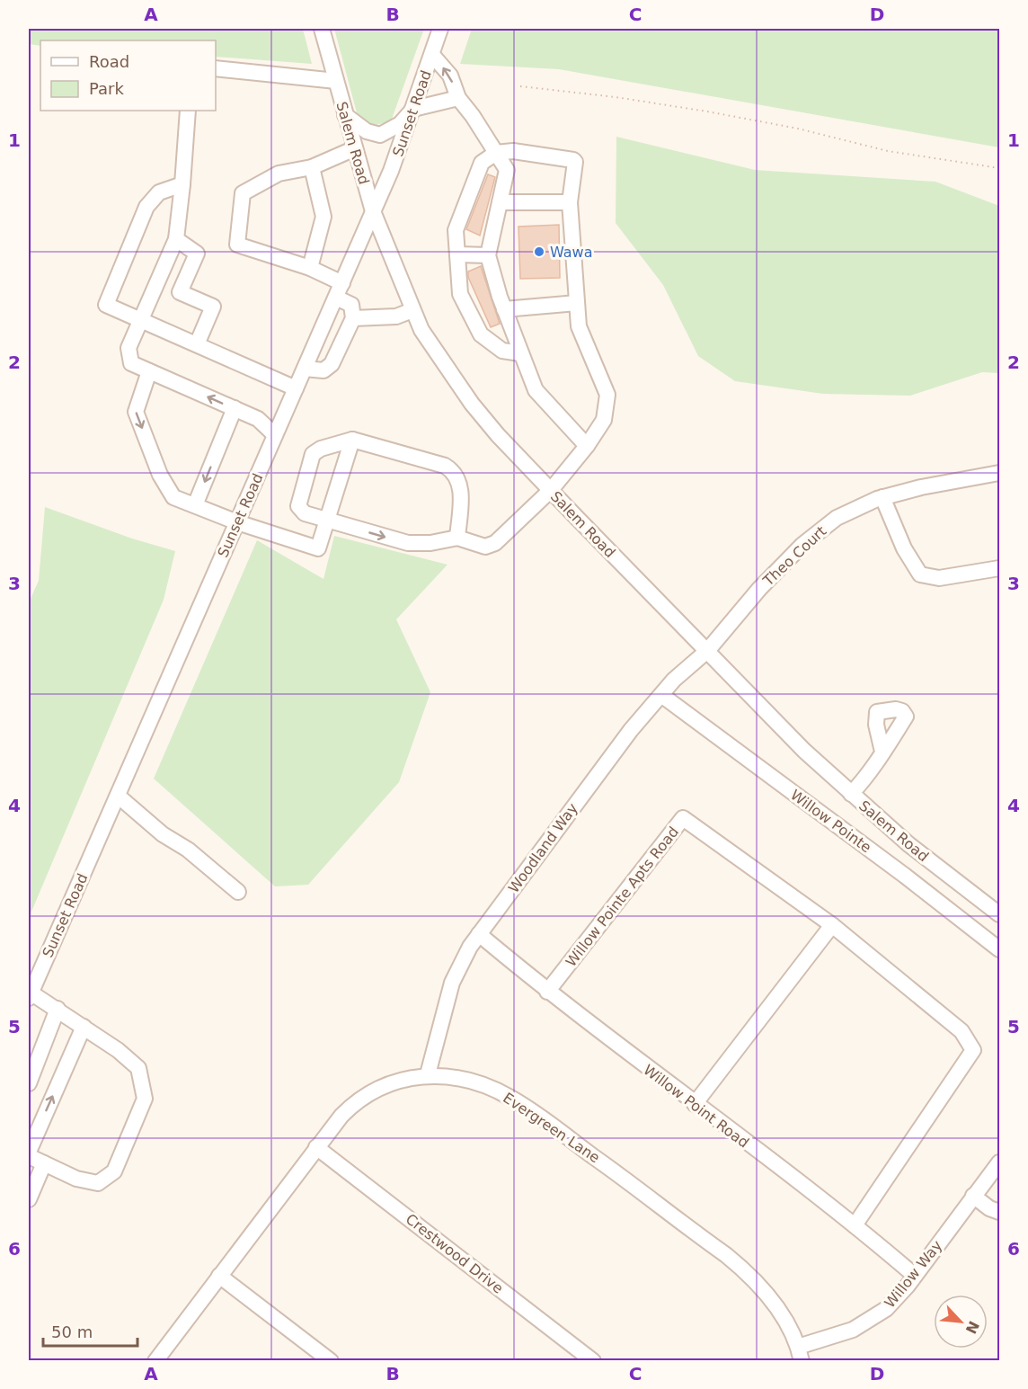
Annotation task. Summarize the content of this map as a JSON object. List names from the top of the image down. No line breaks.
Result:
{"streets":{"street":["Sunset Road","Salem Road","Theo Court","Willow Pointe","Woodland Way","Willow Pointe Apts Road","Willow Point Road","Evergreen Lane","Crestwood Drive","Willow Way"]},"crossings":[["Sunset Road","Salem Road"],["Salem Road","Theo Court"],["Salem Road","Woodland Way"],["Theo Court","Woodland Way"],["Willow Pointe","Woodland Way"],["Woodland Way","Willow Point Road"],["Woodland Way","Evergreen Lane"],["Willow Pointe Apts Road","Willow Point Road"],["Willow Point Road","Willow Way"],["Evergreen Lane","Crestwood Drive"],["Evergreen Lane","Willow Way"]],"places":["Wawa"],"legend":["Road","Park"],"scale_bar":"50 m","north":"bottom right","grid":{"columns":["A","B","C","D"],"rows":["1","2","3","4","5","6"]}}
